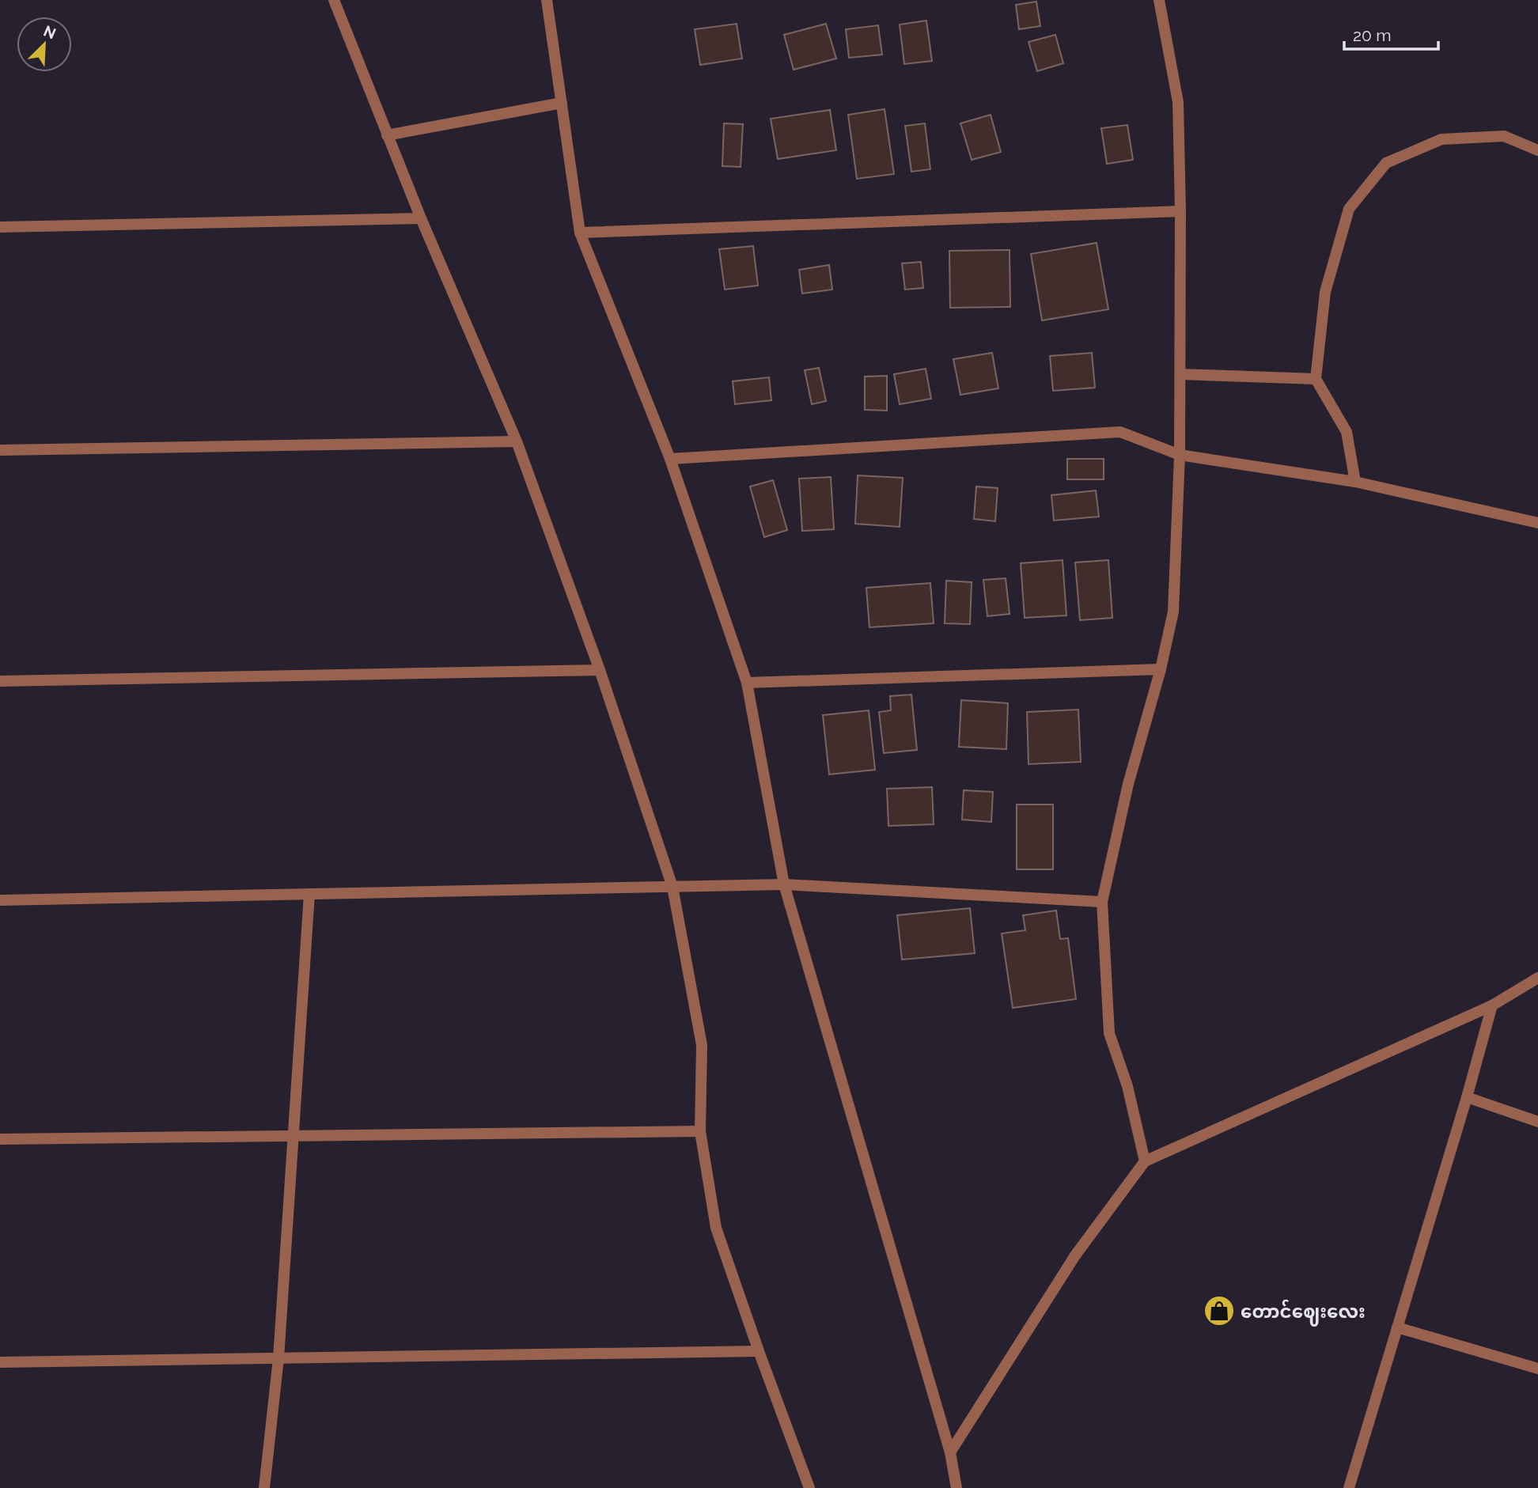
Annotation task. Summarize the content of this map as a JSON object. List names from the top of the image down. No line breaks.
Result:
{"places":{"shop":["တောင်ဈေးလေး"]},"scale_bar":"20 m","north":"top right"}
